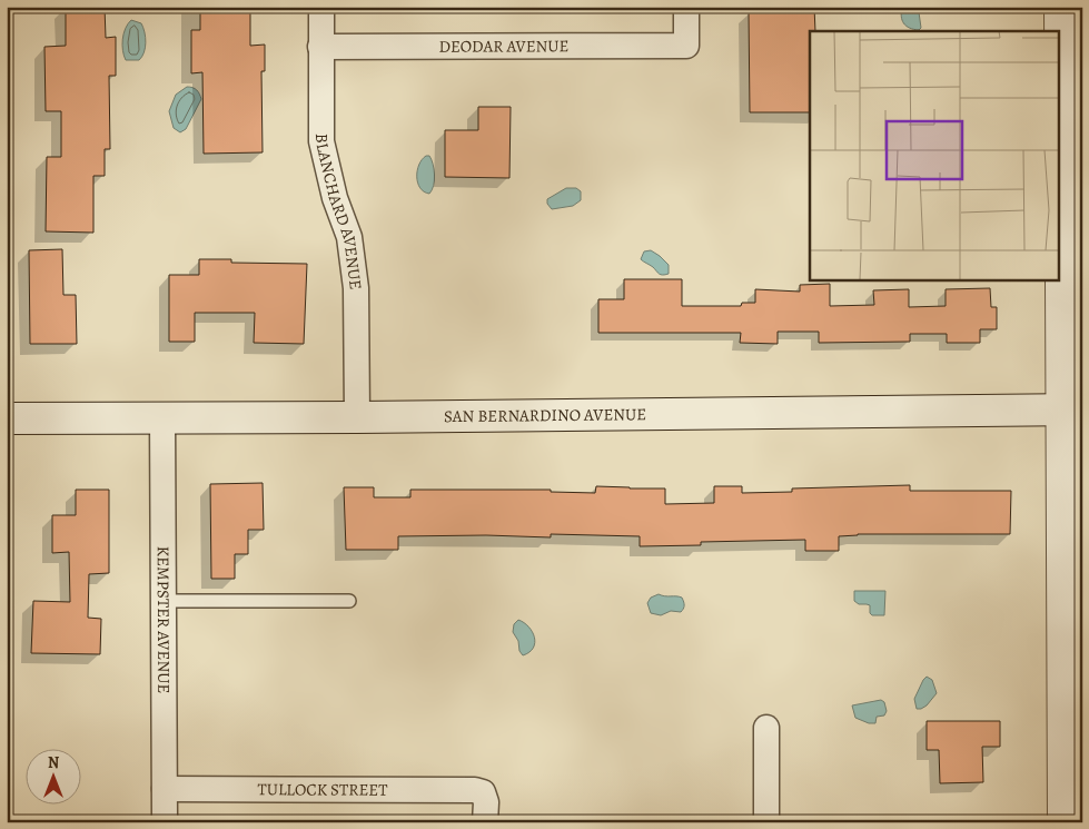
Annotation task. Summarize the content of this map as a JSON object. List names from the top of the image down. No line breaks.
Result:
{"streets":{"main road":["SAN BERNARDINO AVENUE"],"street":["DEODAR AVENUE","BLANCHARD AVENUE","KEMPSTER AVENUE","TULLOCK STREET"]},"crossings":[["DEODAR AVENUE","BLANCHARD AVENUE"],["BLANCHARD AVENUE","SAN BERNARDINO AVENUE"],["SAN BERNARDINO AVENUE","KEMPSTER AVENUE"],["KEMPSTER AVENUE","TULLOCK STREET"]],"north":"top"}
